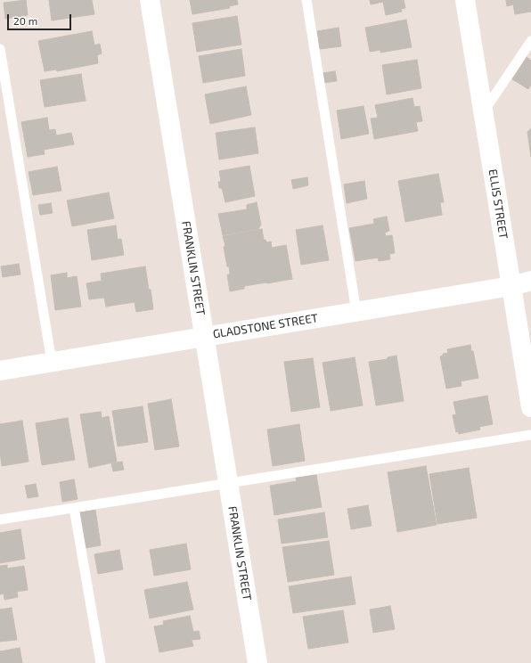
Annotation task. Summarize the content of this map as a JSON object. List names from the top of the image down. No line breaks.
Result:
{"streets":{"street":["ELLIS STREET","FRANKLIN STREET","GLADSTONE STREET"]},"crossings":[["ELLIS STREET","GLADSTONE STREET"],["FRANKLIN STREET","GLADSTONE STREET"]],"scale_bar":"20 m"}
